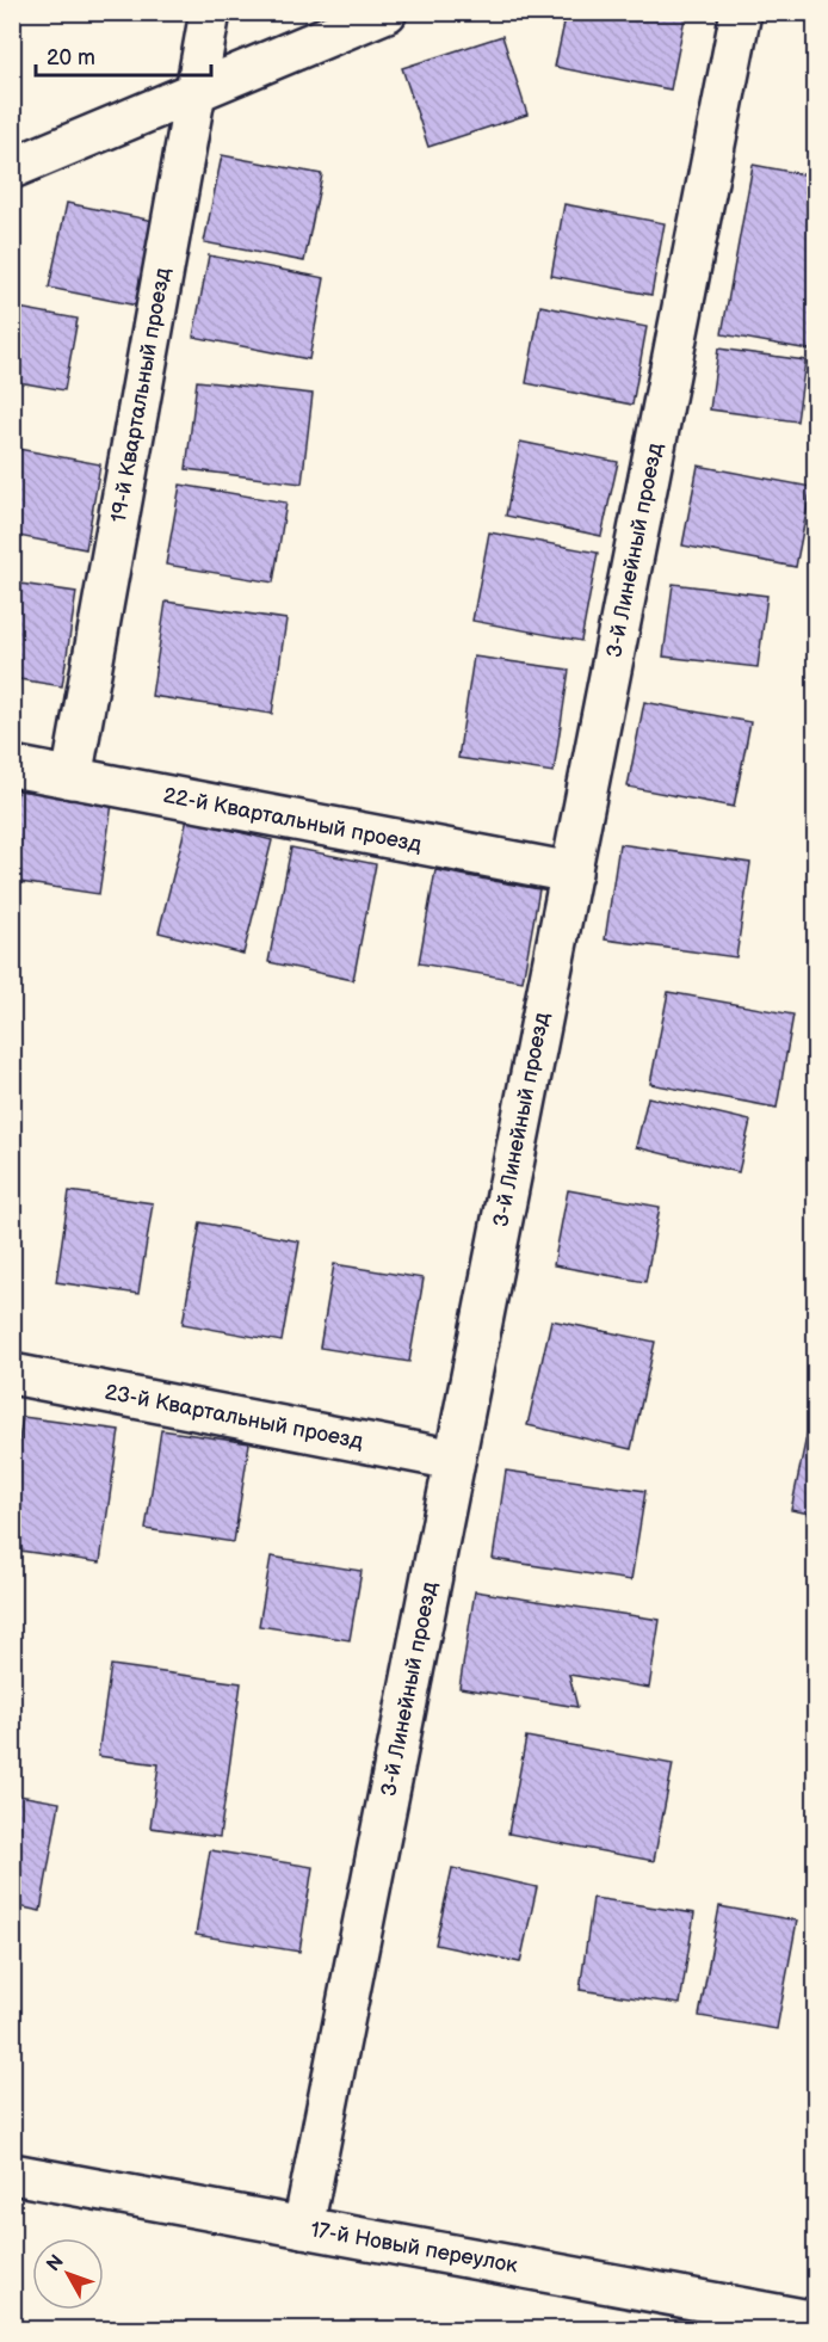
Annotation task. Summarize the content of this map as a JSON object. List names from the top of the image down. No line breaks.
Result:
{"streets":{"street":["19-й Квартальный проезд","3-й Линейный проезд","22-й Квартальный проезд","23-й Квартальный проезд","17-й Новый переулок"]},"crossings":[["19-й Квартальный проезд","22-й Квартальный проезд"],["3-й Линейный проезд","22-й Квартальный проезд"],["3-й Линейный проезд","23-й Квартальный проезд"],["3-й Линейный проезд","17-й Новый переулок"]],"scale_bar":"20 m","north":"top left"}
